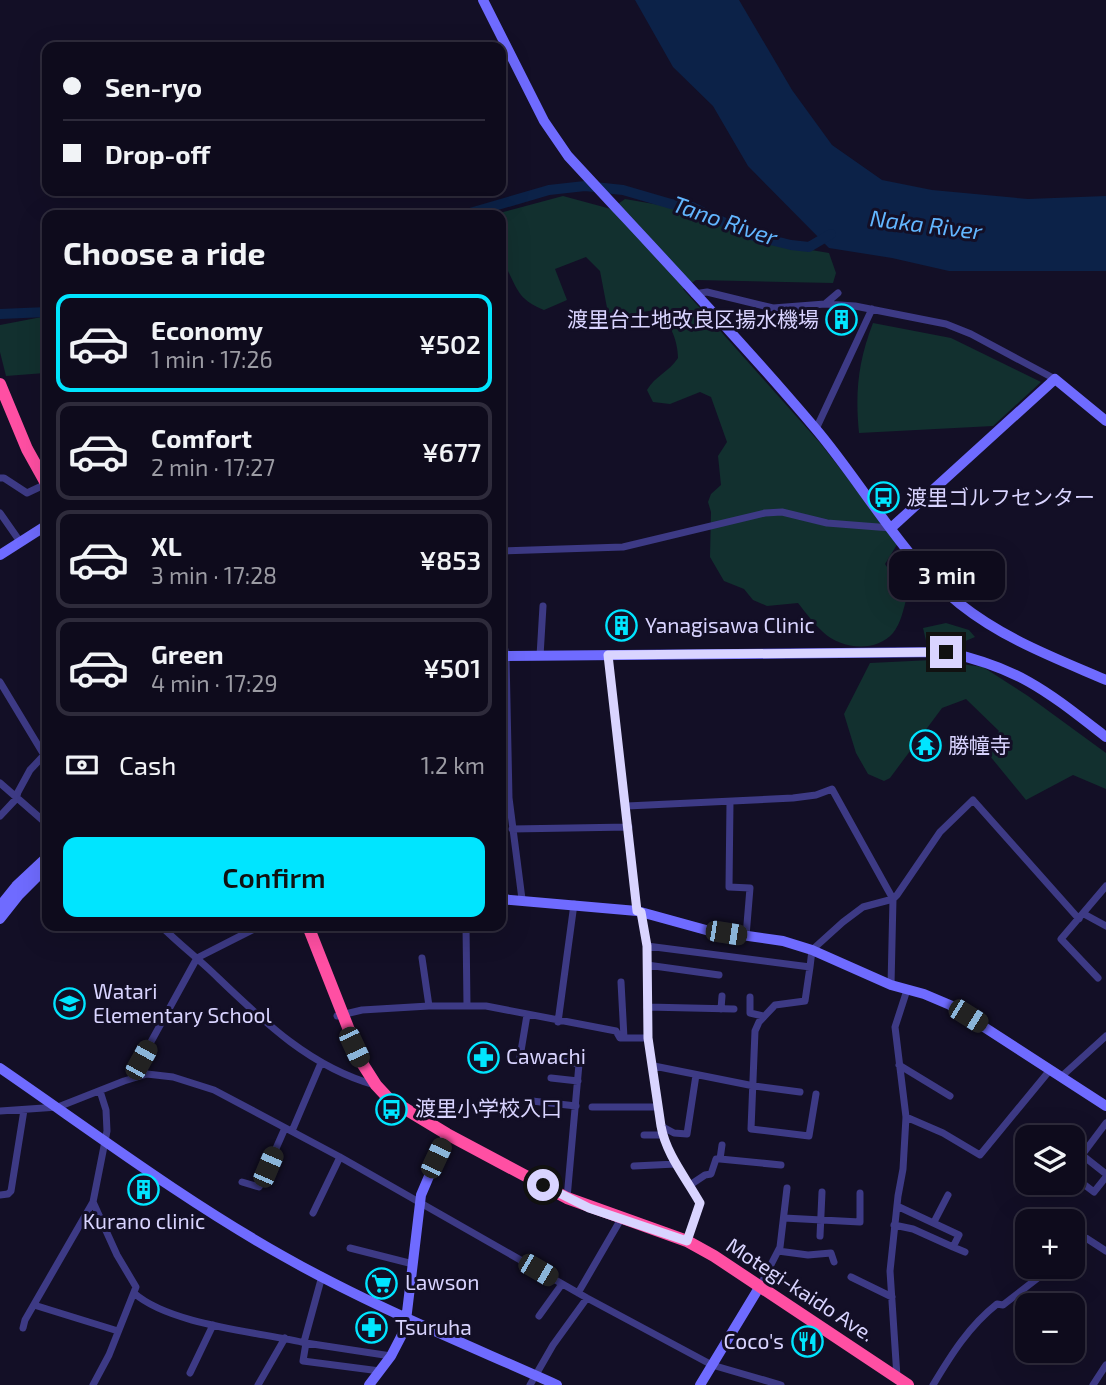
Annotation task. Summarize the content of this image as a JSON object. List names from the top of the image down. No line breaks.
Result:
{"streets":{"highway":["Motegi-kaido Ave."]},"water":["Tano River","Naka River"],"places":{"building":["渡里台土地改良区揚水機場","Yanagisawa Clinic","Kurano clinic"],"bus stop":["渡里ゴルフセンター","渡里小学校入口"],"temple":["勝幢寺"],"school or university":["Watari Elementary School"],"pharmacy":["Cawachi","Tsuruha"],"supermarket":["Lawson"],"restaurant":["Coco's"]},"page":{"banner":["Sen-ryo","Drop-off"],"heading":"Choose a ride","list":[{"name":"Economy","note":"1 min · 17:26","value":"¥502"},{"name":"Comfort","note":"2 min · 17:27","value":"¥677"},{"name":"XL","note":"3 min · 17:28","value":"¥853"},{"name":"Green","note":"4 min · 17:29","value":"¥501"}],"bubble":"3 min","pay":["Cash","1.2 km"],"buttons":"Confirm","map_buttons":["+","−"]}}
